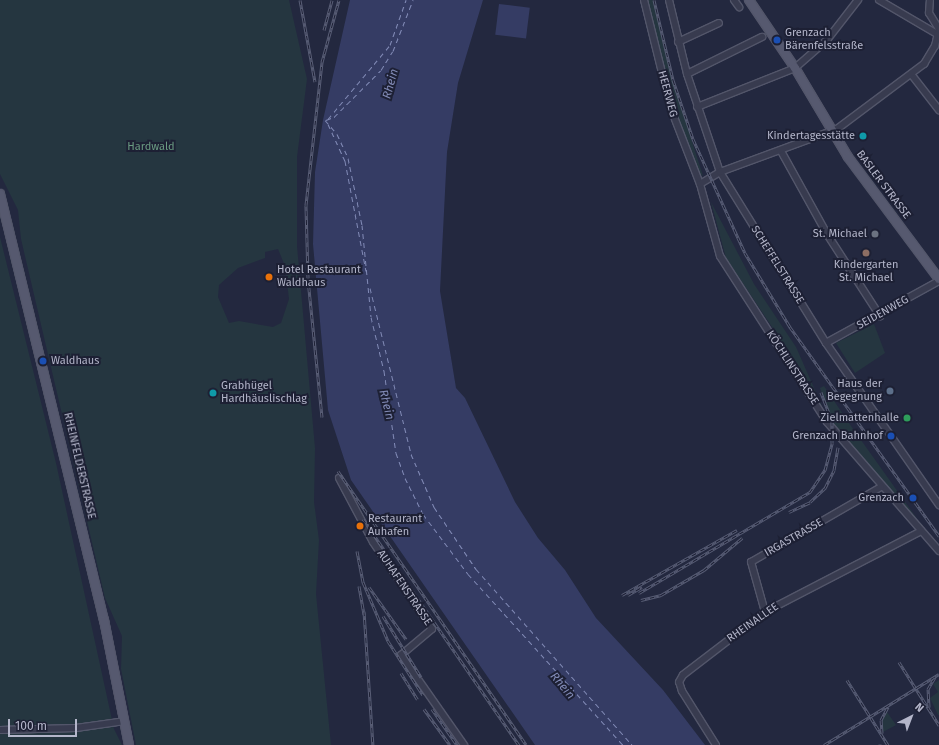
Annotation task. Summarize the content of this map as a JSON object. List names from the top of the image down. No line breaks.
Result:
{"streets":{"main road":["BASLER STRASSE","RHEINFELDERSTRASSE"],"street":["HEERWEG","SCHEFFELSTRASSE","SEIDENWEG","KÖCHLINSTRASSE","IRGASTRASSE","AUHAFENSTRASSE","RHEINALLEE"]},"crossings":[["HEERWEG","KÖCHLINSTRASSE"],["BASLER STRASSE","SEIDENWEG"],["SCHEFFELSTRASSE","SEIDENWEG"],["KÖCHLINSTRASSE","IRGASTRASSE"],["KÖCHLINSTRASSE","RHEINALLEE"],["IRGASTRASSE","RHEINALLEE"]],"water":["Rhein"],"parks":["Hardwald"],"places":["Grenzach Bärenfelsstraße","Kindertagesstätte","St. Michael","Kindergarten St. Michael","Hotel Restaurant Waldhaus","Waldhaus","Haus der Begegnung","Grabhügel Hardhäuslischlag","Zielmattenhalle","Grenzach Bahnhof","Grenzach","Restaurant Auhafen"],"scale_bar":"100 m","north":"top right"}
